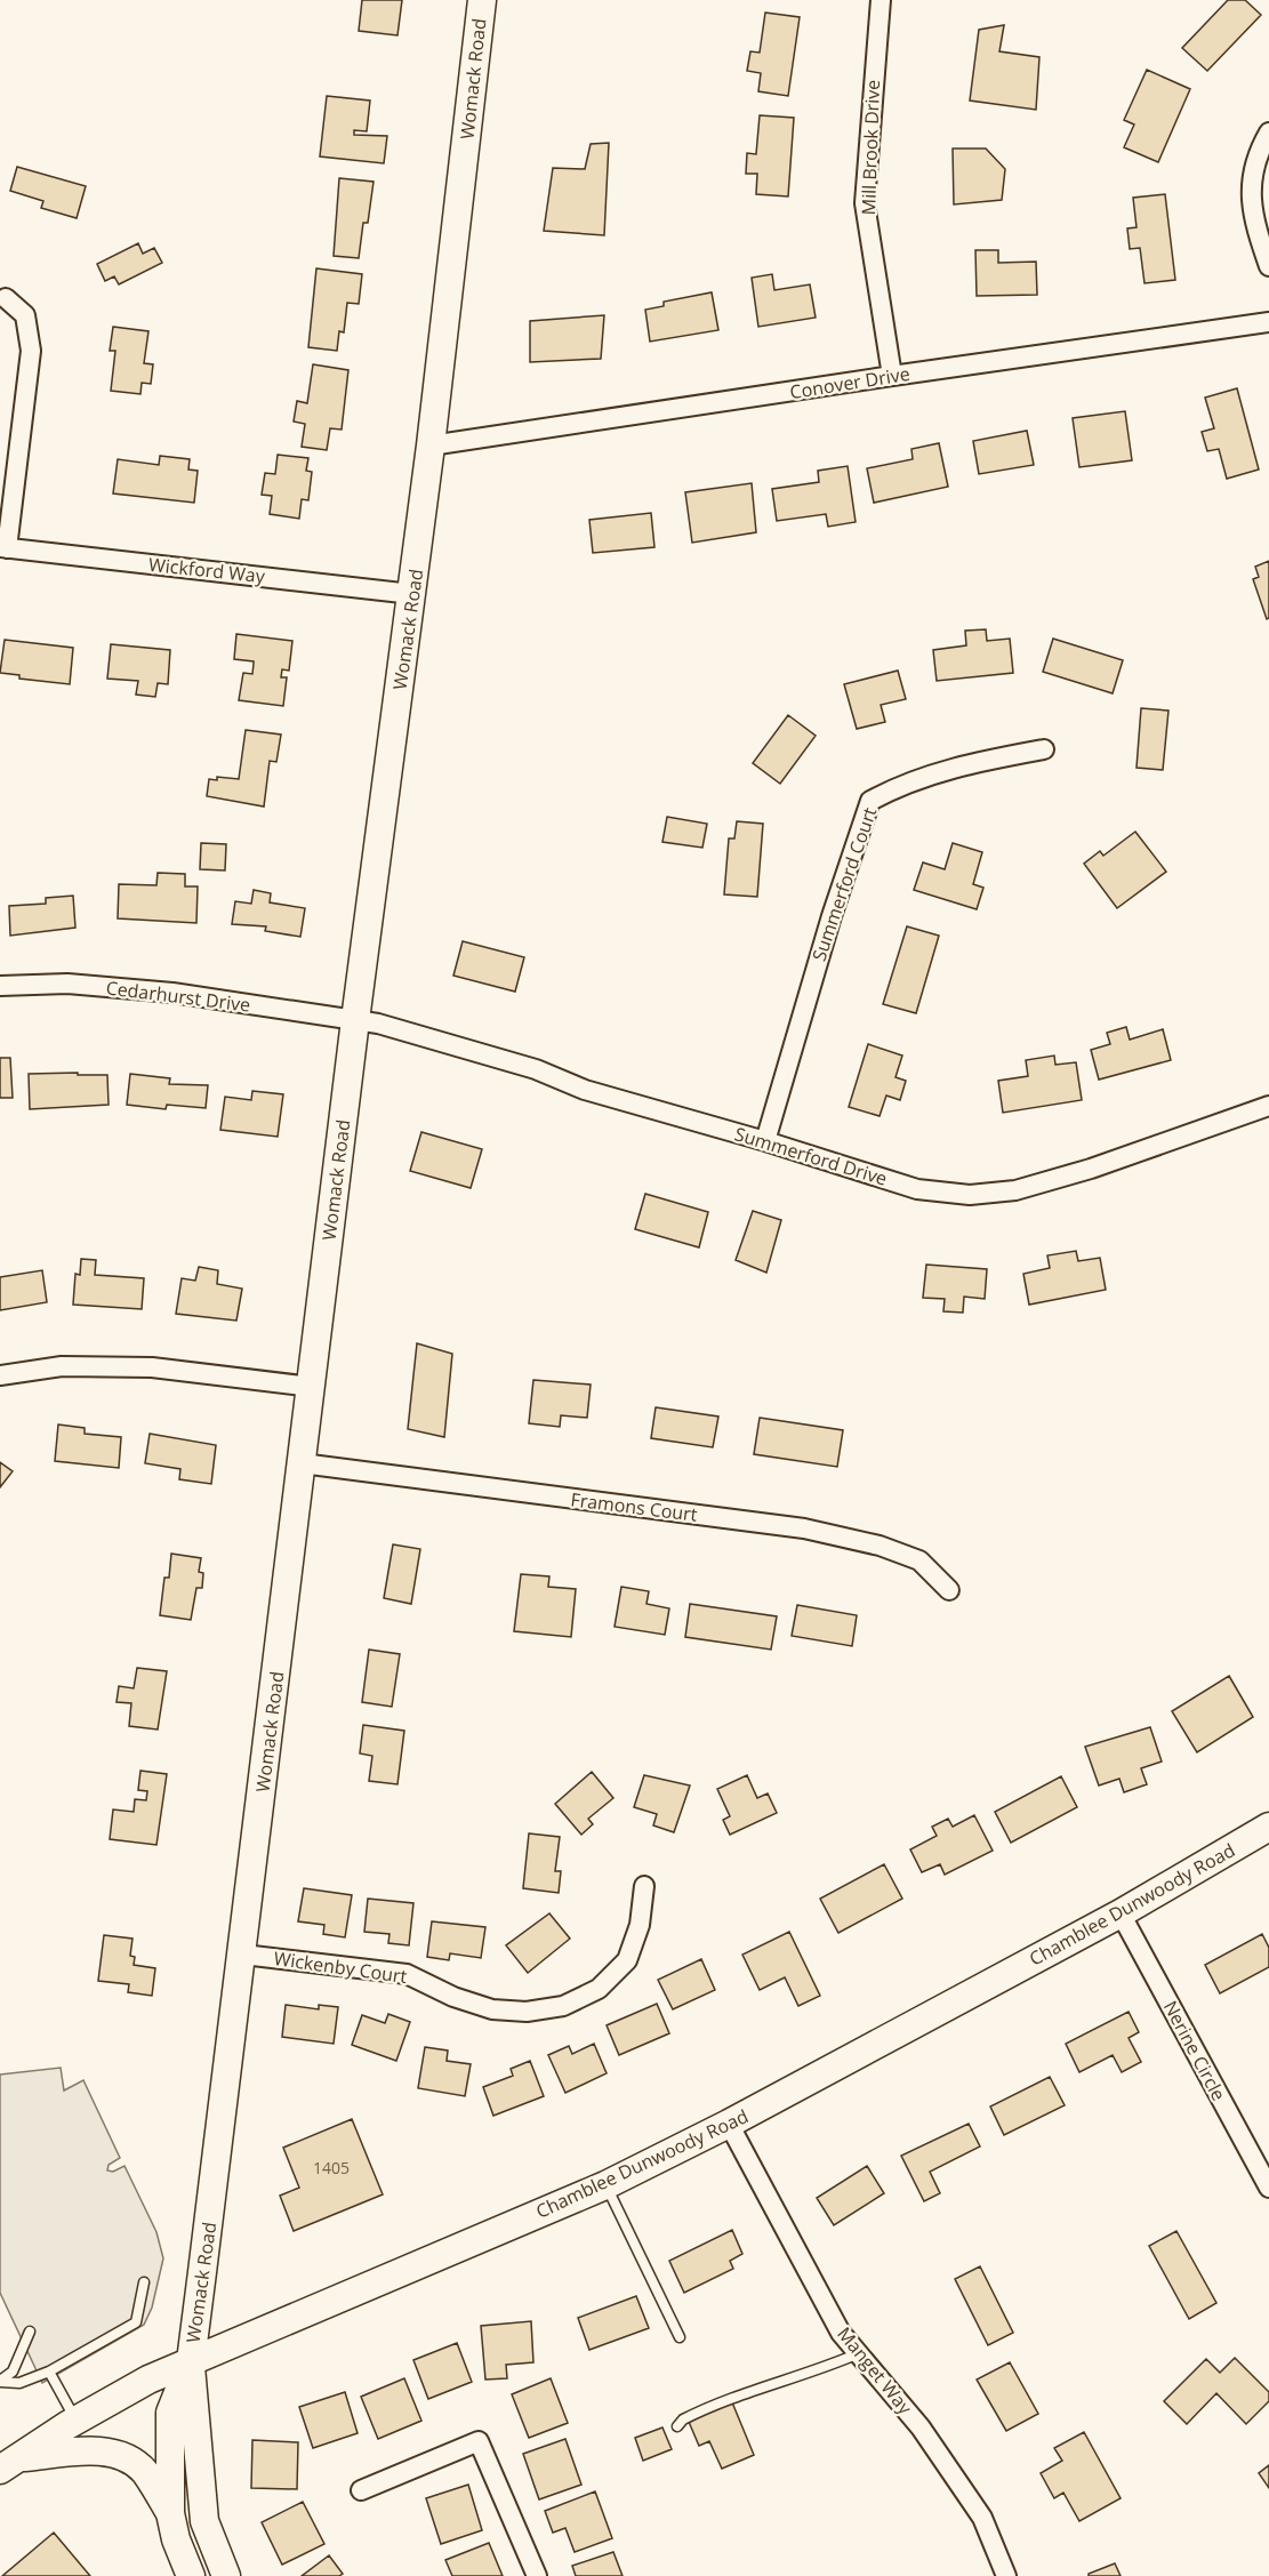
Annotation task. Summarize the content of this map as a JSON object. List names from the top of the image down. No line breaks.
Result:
{"streets":{"street":["Womack Road","Mill Brook Drive","Conover Drive","Wickford Way","Summerford Court","Cedarhurst Drive","Summerford Drive","Framons Court","Chamblee Dunwoody Road","Wickenby Court","Nerine Circle","Manget Way"]},"crossings":[["Womack Road","Conover Drive"],["Womack Road","Wickford Way"],["Womack Road","Cedarhurst Drive"],["Womack Road","Summerford Drive"],["Womack Road","Framons Court"],["Womack Road","Chamblee Dunwoody Road"],["Womack Road","Wickenby Court"],["Mill Brook Drive","Conover Drive"],["Summerford Court","Summerford Drive"],["Cedarhurst Drive","Summerford Drive"],["Chamblee Dunwoody Road","Nerine Circle"],["Chamblee Dunwoody Road","Manget Way"]],"house_numbers":["1405"]}
